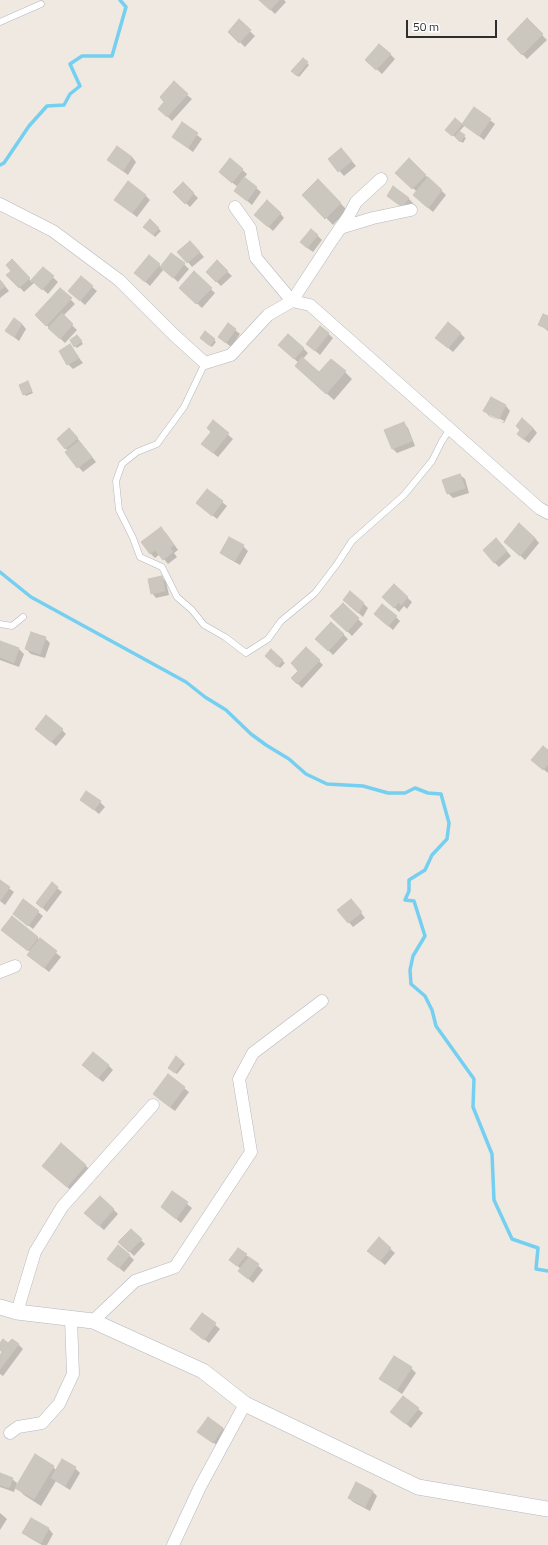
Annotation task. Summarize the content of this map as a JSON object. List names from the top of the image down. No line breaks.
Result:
{"scale_bar":"50 m"}
